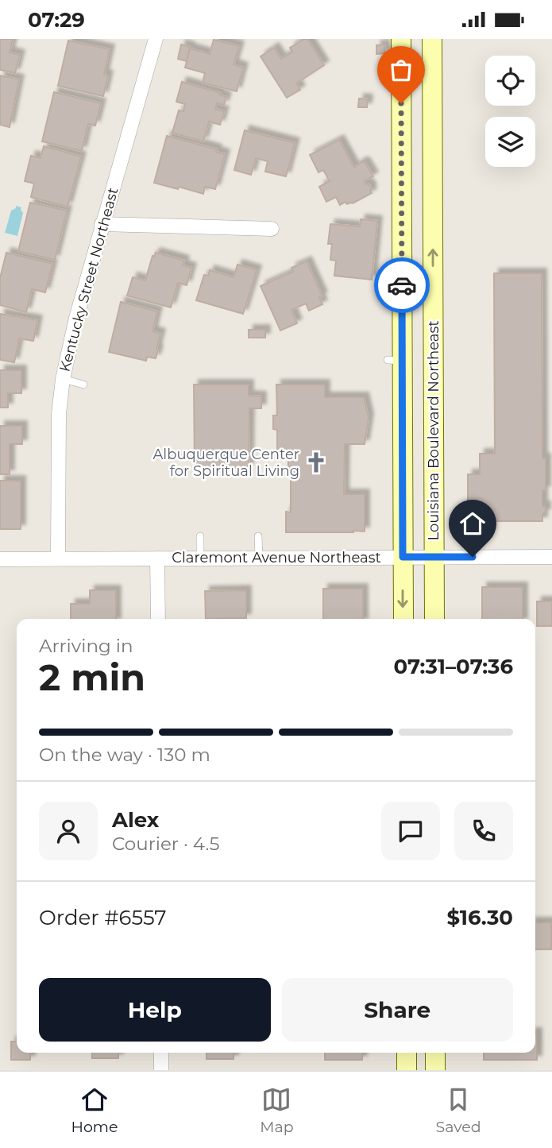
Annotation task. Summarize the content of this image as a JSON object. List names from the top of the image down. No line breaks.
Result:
{"streets":{"main road":["Louisiana Boulevard Northeast"],"street":["Kentucky Street Northeast","Claremont Avenue Northeast"]},"crossings":[["Kentucky Street Northeast","Claremont Avenue Northeast"],["Louisiana Boulevard Northeast","Claremont Avenue Northeast"]],"places":{"church":["Albuquerque Center for Spiritual Living"]},"page":{"status":"07:29","heading":["2 min","Arriving in","07:31–07:36"],"panel":["Alex","Courier · 4.5","Order #6557","$16.30"],"bar":"On the way · 130 m","buttons":["Help","Share"],"tabs":["Home","Map","Saved"]}}
